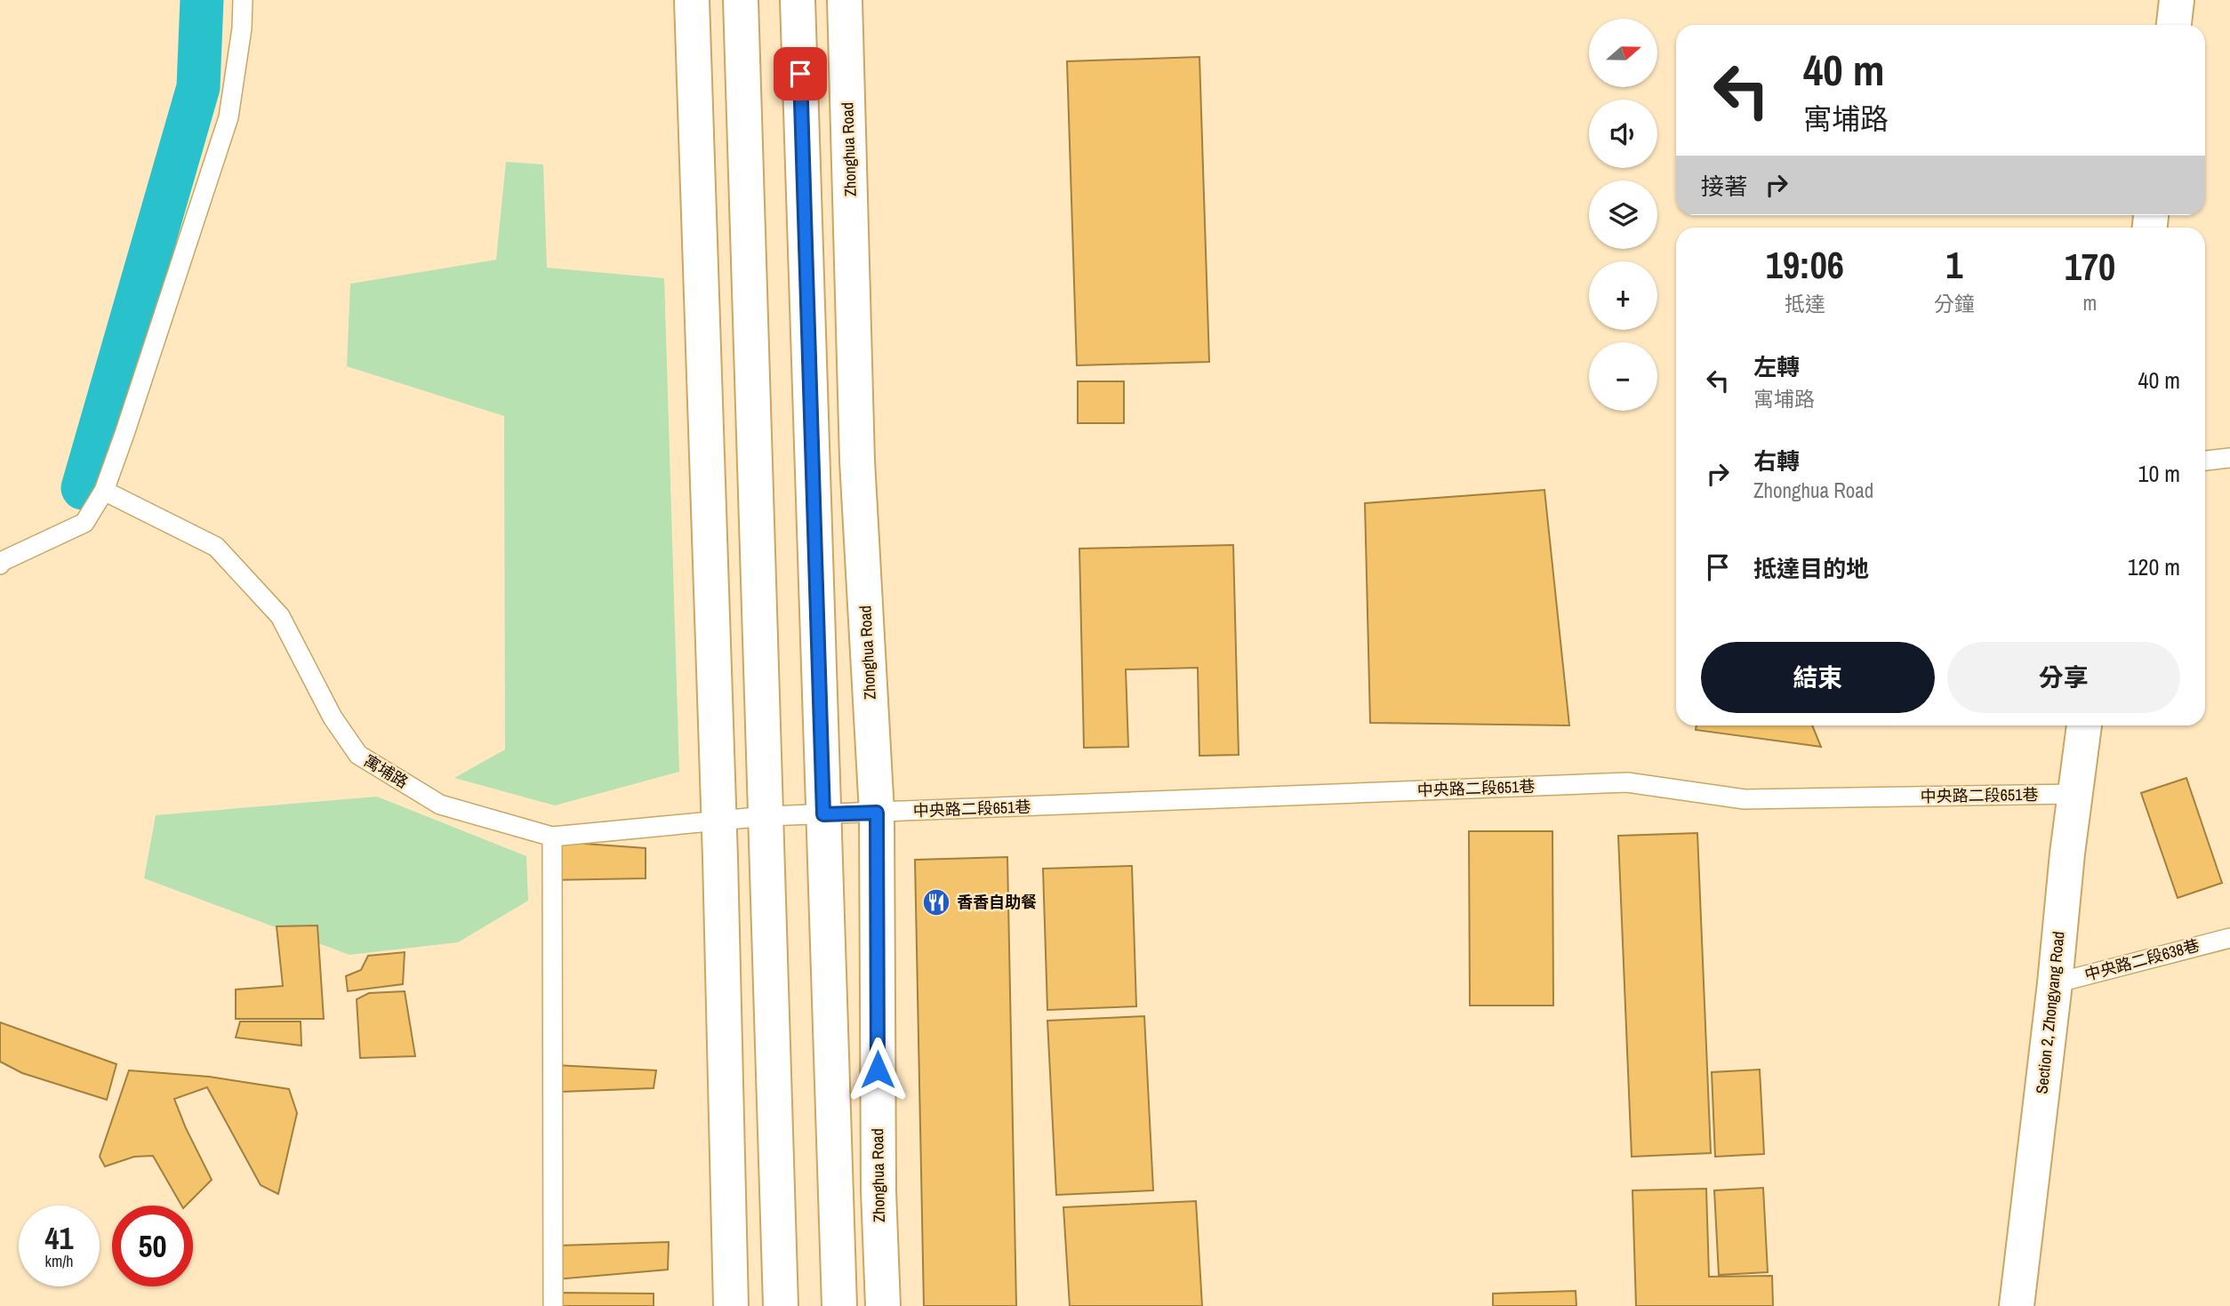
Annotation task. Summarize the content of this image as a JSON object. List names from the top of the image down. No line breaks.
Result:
{"streets":{"main road":["Zhonghua Road","Section 2, Zhongyang Road"],"lane":["寓埔路","中央路二段651巷","中央路二段638巷"]},"crossings":[["Zhonghua Road","寓埔路"],["Zhonghua Road","中央路二段651巷"],["寓埔路","中央路二段651巷"],["中央路二段651巷","Section 2, Zhongyang Road"],["中央路二段638巷","Section 2, Zhongyang Road"]],"places":{"restaurant":["香香自助餐"]},"north":"right","page":{"map_buttons":["+","−"],"turn":["40 m","寓埔路"],"then":"接著","eta":["19:06","抵達","1","分鐘","170","m"],"list":[{"name":"左轉","note":"寓埔路","value":"40 m"},{"name":"右轉","note":"Zhonghua Road","value":"10 m"},{"name":"抵達目的地","value":"120 m"}],"buttons":["結束","分享"],"speed":"41 km/h","limit":"50"}}
